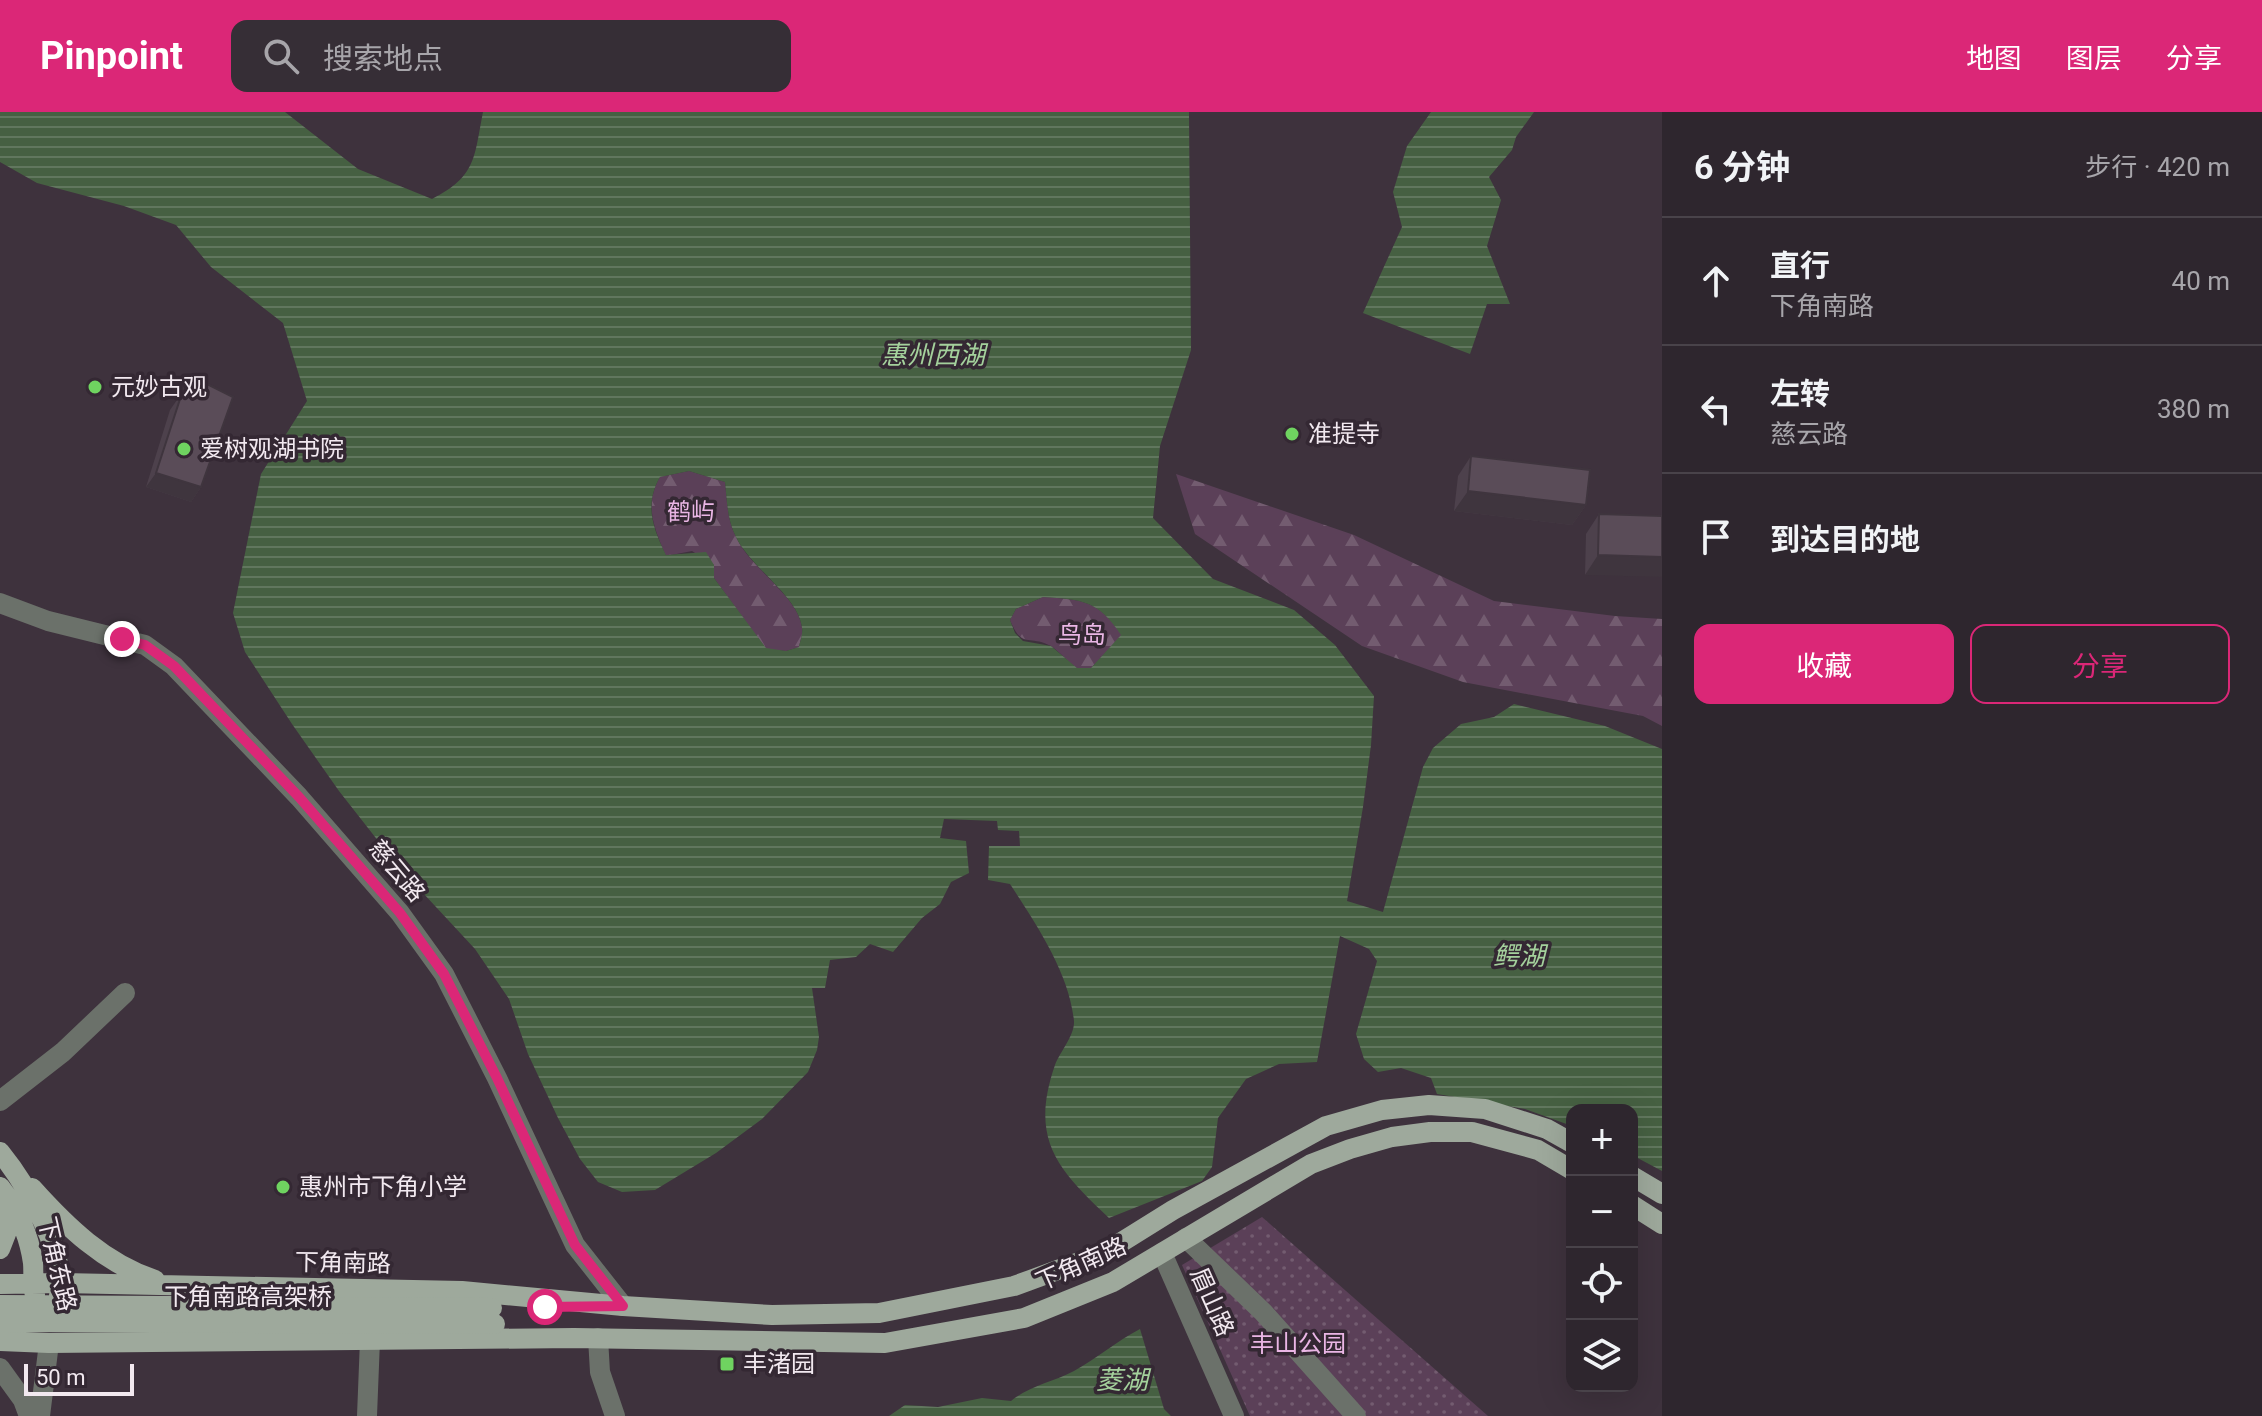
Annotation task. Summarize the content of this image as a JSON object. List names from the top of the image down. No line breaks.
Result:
{"streets":{"main road":["下角南路","下角东路","下角南路高架桥"],"street":["慈云路","眉山路"]},"crossings":[["慈云路","下角南路"],["下角南路","下角东路"],["下角南路","下角南路高架桥"],["下角南路","眉山路"]],"water":["惠州西湖","鳄湖","菱湖"],"parks":["鹤屿","鸟岛","丰山公园"],"places":{"other":["元妙古观","准提寺","爱树观湖书院","惠州市下角小学"],"transit":["丰渚园"]},"scale_bar":"50 m","page":{"header":"Pinpoint","search":"搜索地点","nav":["地图","图层","分享"],"heading":["6 分钟","步行 · 420 m"],"list":[["直行","下角南路","40 m"],["左转","慈云路","380 m"],"到达目的地"],"buttons":["收藏","分享"],"map_buttons":["+","−"],"scale":"50 m"}}
